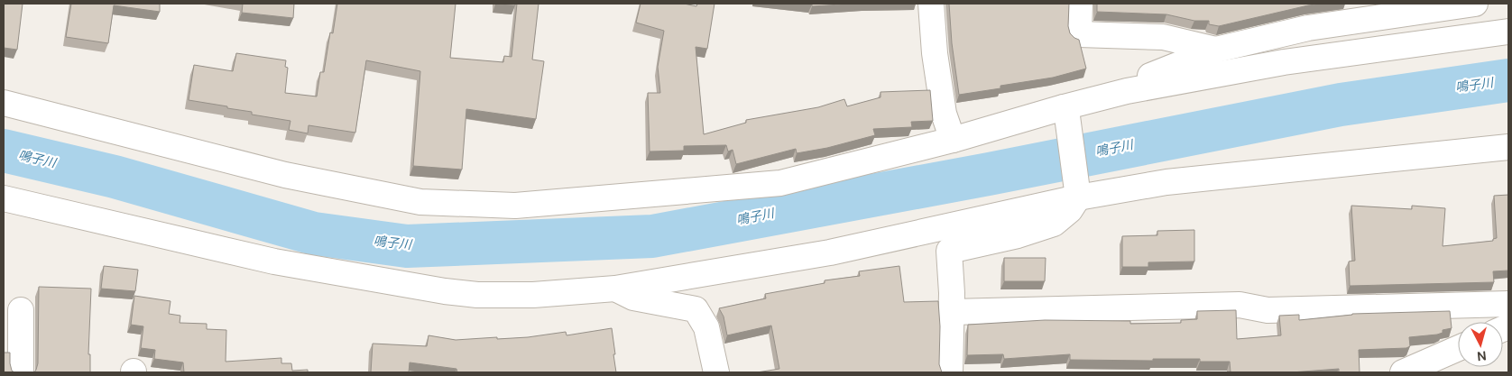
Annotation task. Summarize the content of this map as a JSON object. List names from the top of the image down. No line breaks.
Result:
{"water":["鳴子川"],"north":"bottom"}
